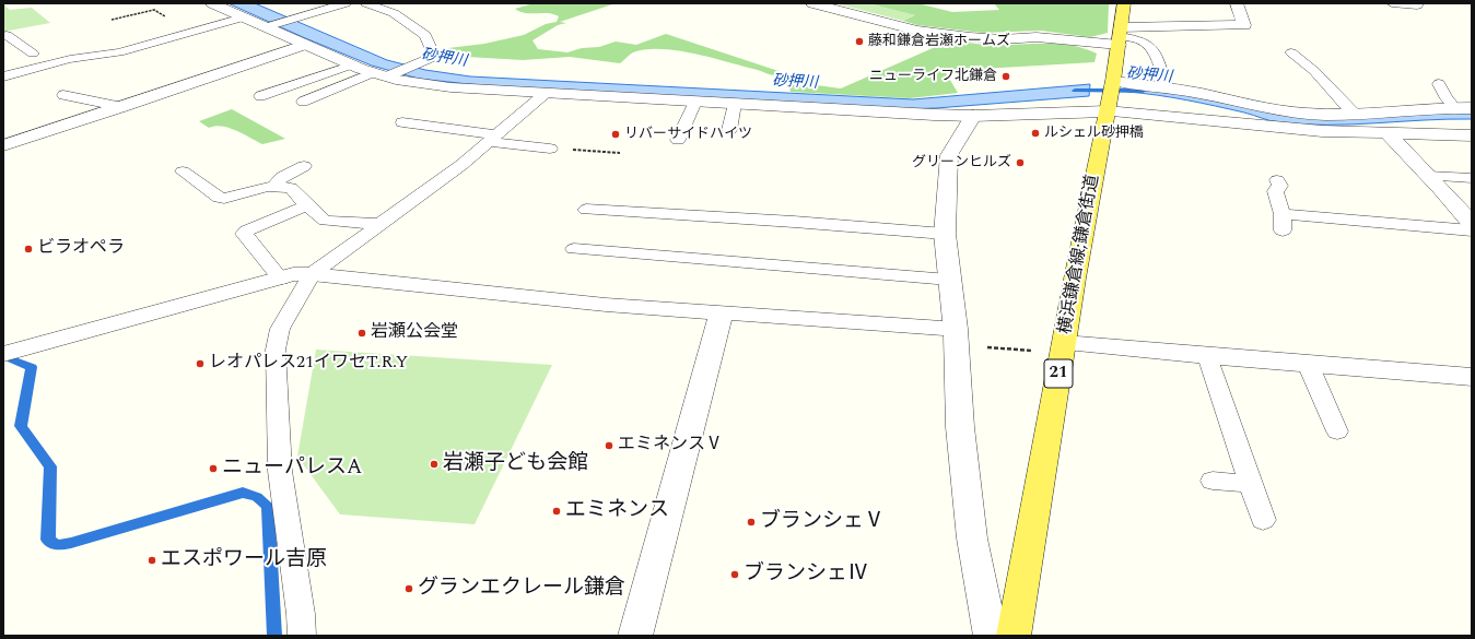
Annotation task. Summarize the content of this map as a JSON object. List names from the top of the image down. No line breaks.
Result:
{"streets":{"main road":["横浜鎌倉線;鎌倉街道","21"]},"water":["砂押川"],"places":["藤和鎌倉岩瀬ホームズ","ニューライフ北鎌倉","ルシェル砂押橋","リバーサイドハイツ","グリーンヒルズ","ビラオペラ","岩瀬公会堂","レオパレス21イワセT.R.Y","エミネンスⅤ","岩瀬子ども会館","ニューパレスA","エミネンス","ブランシェⅤ","エスポワール吉原","ブランシェⅣ","グランエクレール鎌倉"]}
